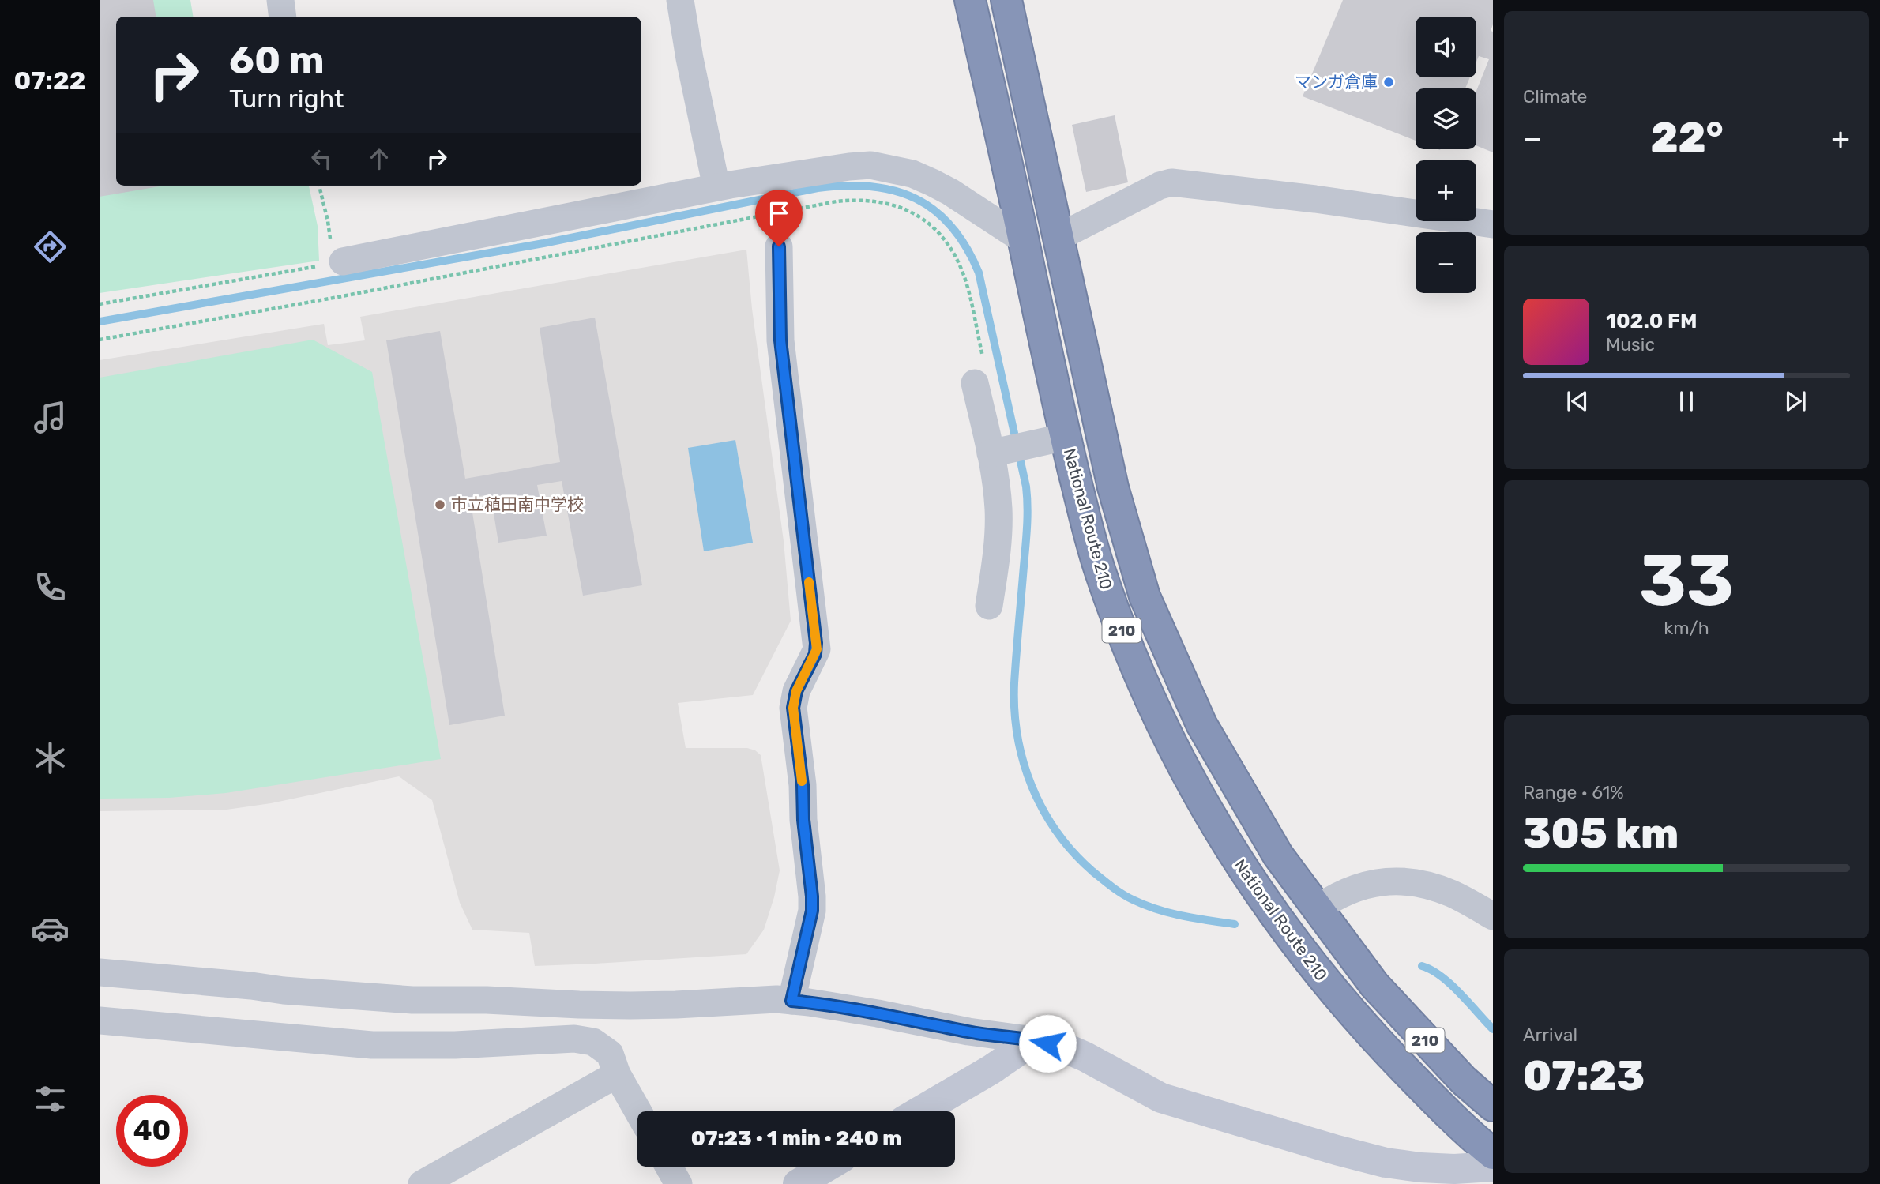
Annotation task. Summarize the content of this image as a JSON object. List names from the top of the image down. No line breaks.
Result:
{"streets":{"highway":["National Route 210","210"]},"places":["マンガ倉庫","市立稙田南中学校"],"page":{"tabs":"07:22","tile":["Climate",["33","km/h"],["Range · 61%","305 km"],["Arrival","07:23"]],"map_buttons":["+","−"],"turn":["60 m","Turn right"],"heat":["−","22°","+"],"song":["102.0 FM","Music"],"limit":"40","trip":"07:23 · 1 min · 240 m"}}
